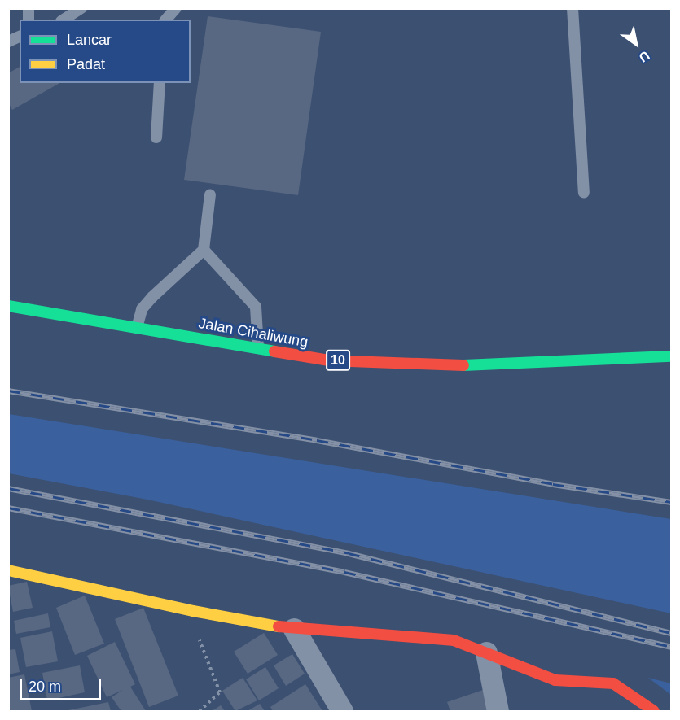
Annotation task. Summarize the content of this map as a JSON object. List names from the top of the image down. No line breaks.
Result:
{"streets":{"main road":["Jalan Cihaliwung","10"]},"legend":["Lancar","Padat"],"scale_bar":"20 m","north":"bottom right"}
